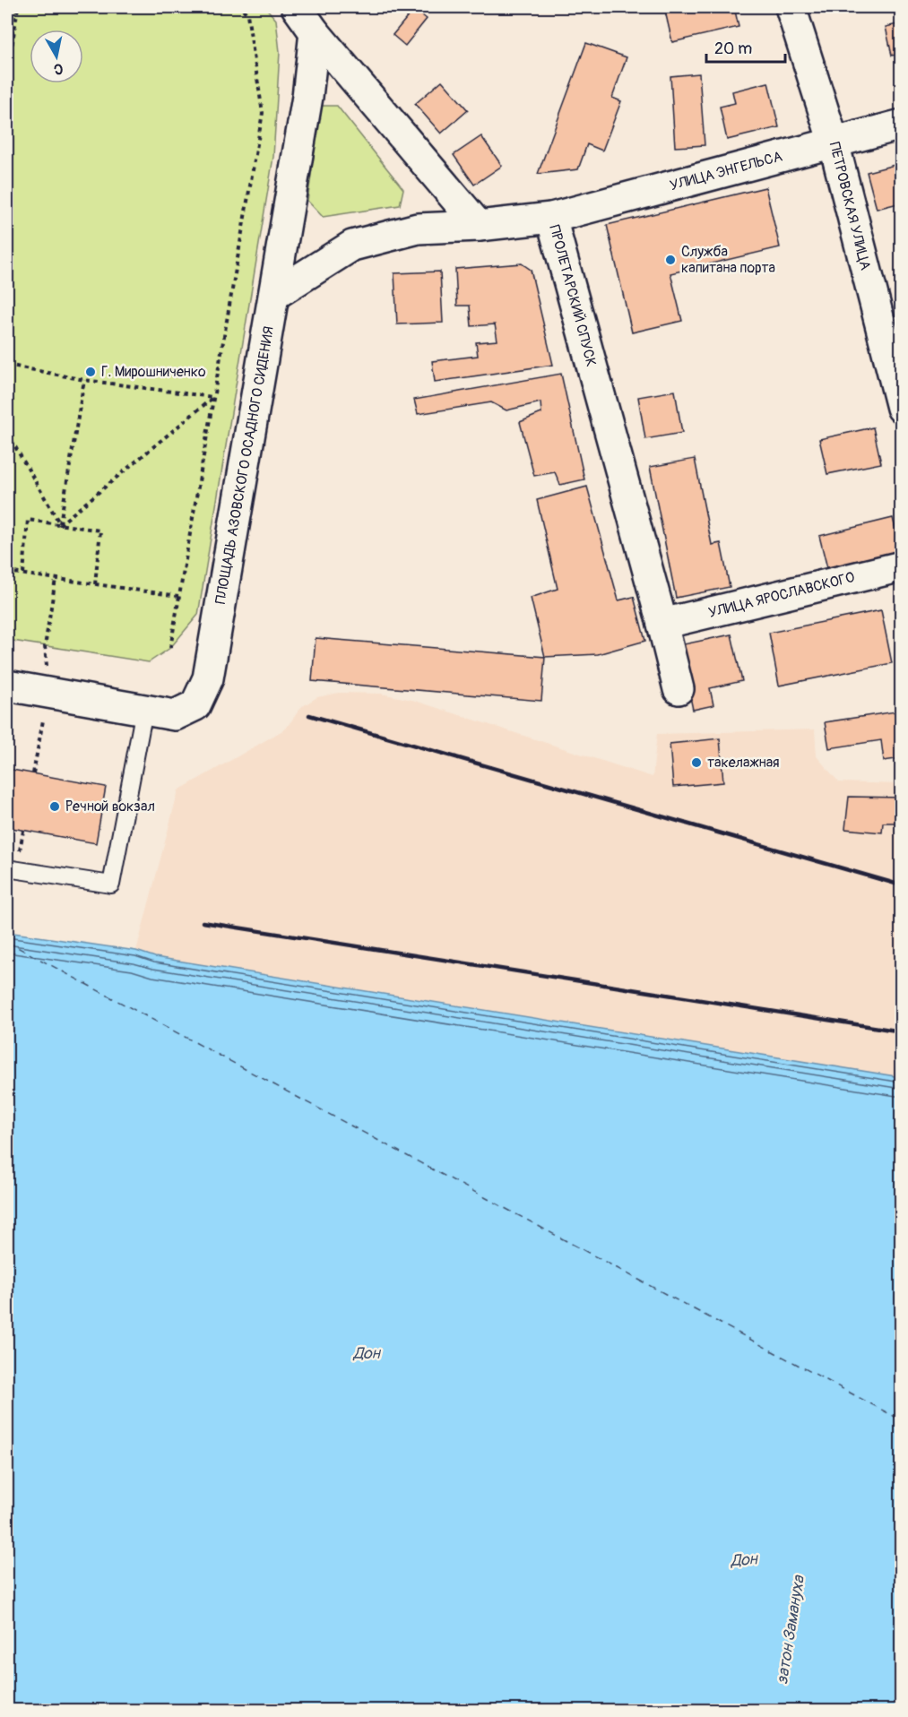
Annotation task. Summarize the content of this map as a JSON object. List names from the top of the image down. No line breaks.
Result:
{"streets":{"street":["УЛИЦА ЭНГЕЛЬСА","ПЕТРОВСКАЯ УЛИЦА","ПРОЛЕТАРСКИЙ СПУСК","ПЛОЩАДЬ АЗОВСКОГО ОСАДНОГО СИДЕНИЯ","УЛИЦА ЯРОСЛАВСКОГО"]},"crossings":[["УЛИЦА ЭНГЕЛЬСА","ПЕТРОВСКАЯ УЛИЦА"],["УЛИЦА ЭНГЕЛЬСА","ПРОЛЕТАРСКИЙ СПУСК"],["ПРОЛЕТАРСКИЙ СПУСК","УЛИЦА ЯРОСЛАВСКОГО"]],"water":["Дон","затон Замануха"],"places":["Служба капитана порта","Г. Мирошниченко","такелажная","Речной вокзал"],"scale_bar":"20 m","north":"bottom"}
